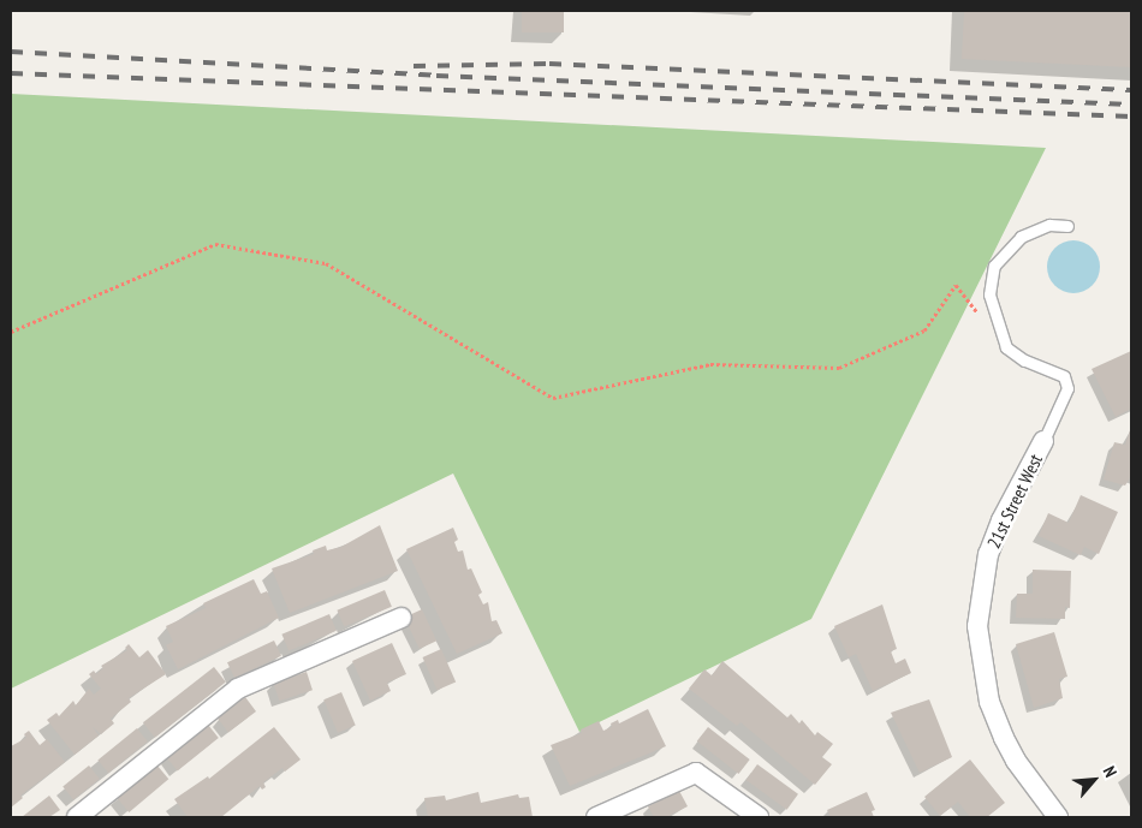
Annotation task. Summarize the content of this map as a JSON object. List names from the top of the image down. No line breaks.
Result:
{"streets":{"street":["21st Street West"]},"north":"top right"}
